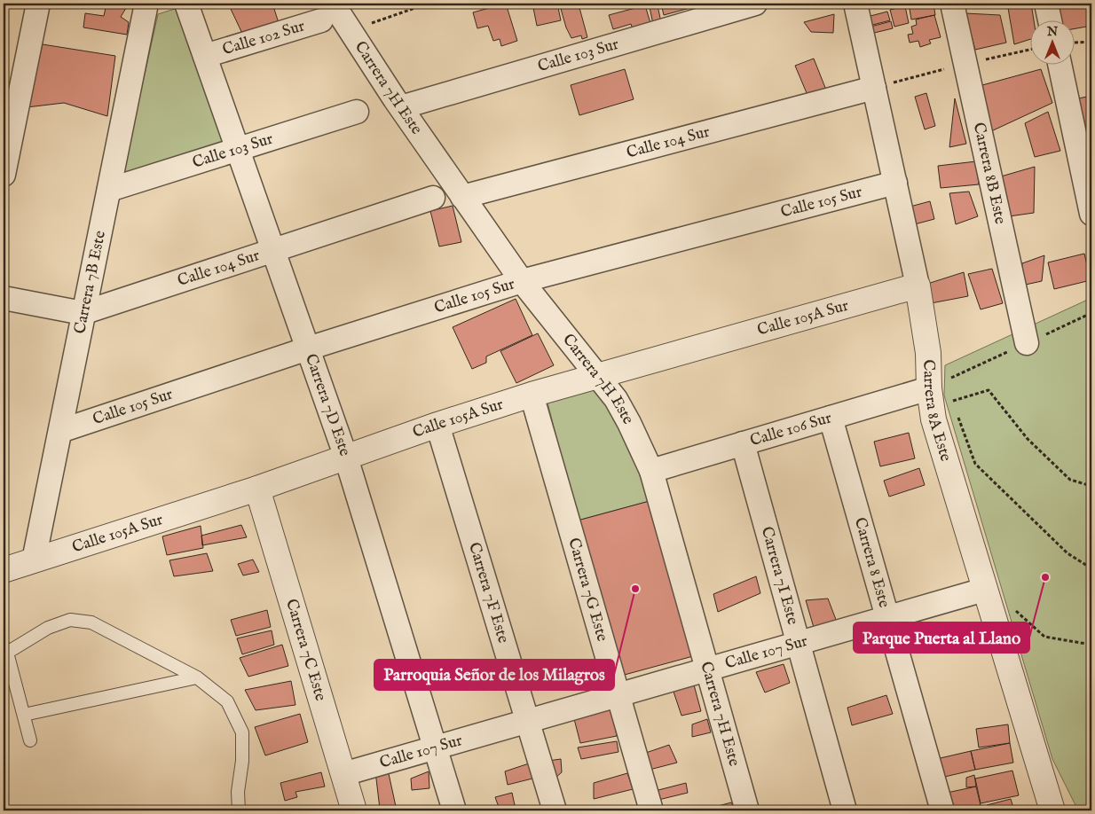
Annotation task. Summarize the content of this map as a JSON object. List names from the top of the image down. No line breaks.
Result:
{"streets":{"street":["Calle 102 Sur","Calle 103 Sur","Carrera 7H Este","Calle 104 Sur","Carrera 8B Este","Calle 105 Sur","Carrera 7B Este","Calle 105A Sur","Carrera 7D Este","Carrera 8A Este","Calle 106 Sur","Carrera 8 Este","Carrera 7I Este","Carrera 7G Este","Carrera 7F Este","Carrera 7C Este","Calle 107 Sur"]},"crossings":[["Calle 102 Sur","Carrera 7H Este"],["Calle 102 Sur","Carrera 7D Este"],["Calle 103 Sur","Carrera 7H Este"],["Calle 103 Sur","Carrera 7B Este"],["Calle 103 Sur","Carrera 7D Este"],["Carrera 7H Este","Calle 104 Sur"],["Carrera 7H Este","Calle 105 Sur"],["Carrera 7H Este","Calle 105A Sur"],["Carrera 7H Este","Calle 106 Sur"],["Carrera 7H Este","Calle 107 Sur"],["Calle 104 Sur","Carrera 7B Este"],["Calle 104 Sur","Carrera 7D Este"],["Calle 104 Sur","Carrera 8A Este"],["Calle 105 Sur","Carrera 7B Este"],["Calle 105 Sur","Carrera 7D Este"],["Calle 105 Sur","Carrera 8A Este"],["Carrera 7B Este","Calle 105A Sur"],["Calle 105A Sur","Carrera 7D Este"],["Calle 105A Sur","Carrera 8A Este"],["Calle 105A Sur","Carrera 7G Este"],["Calle 105A Sur","Carrera 7F Este"],["Calle 105A Sur","Carrera 7C Este"],["Carrera 7D Este","Calle 107 Sur"],["Carrera 8A Este","Calle 106 Sur"],["Carrera 8A Este","Calle 107 Sur"],["Calle 106 Sur","Carrera 8 Este"],["Calle 106 Sur","Carrera 7I Este"],["Carrera 8 Este","Calle 107 Sur"],["Carrera 7I Este","Calle 107 Sur"],["Carrera 7G Este","Calle 107 Sur"],["Carrera 7F Este","Calle 107 Sur"],["Carrera 7C Este","Calle 107 Sur"]],"places":["Parque Puerta al Llano","Parroquia Señor de los Milagros"],"north":"top"}
